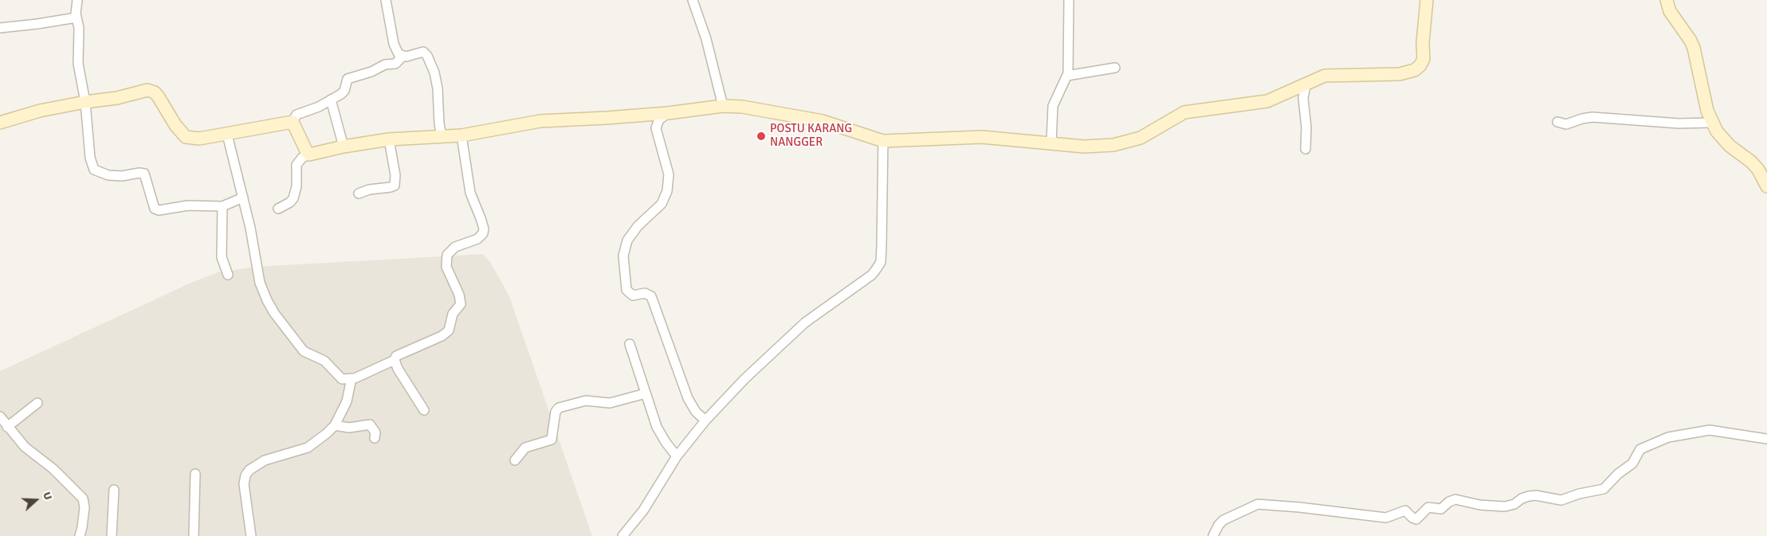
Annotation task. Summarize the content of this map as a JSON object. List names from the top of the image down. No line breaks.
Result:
{"places":["POSTU KARANG NANGGER"],"north":"right"}
